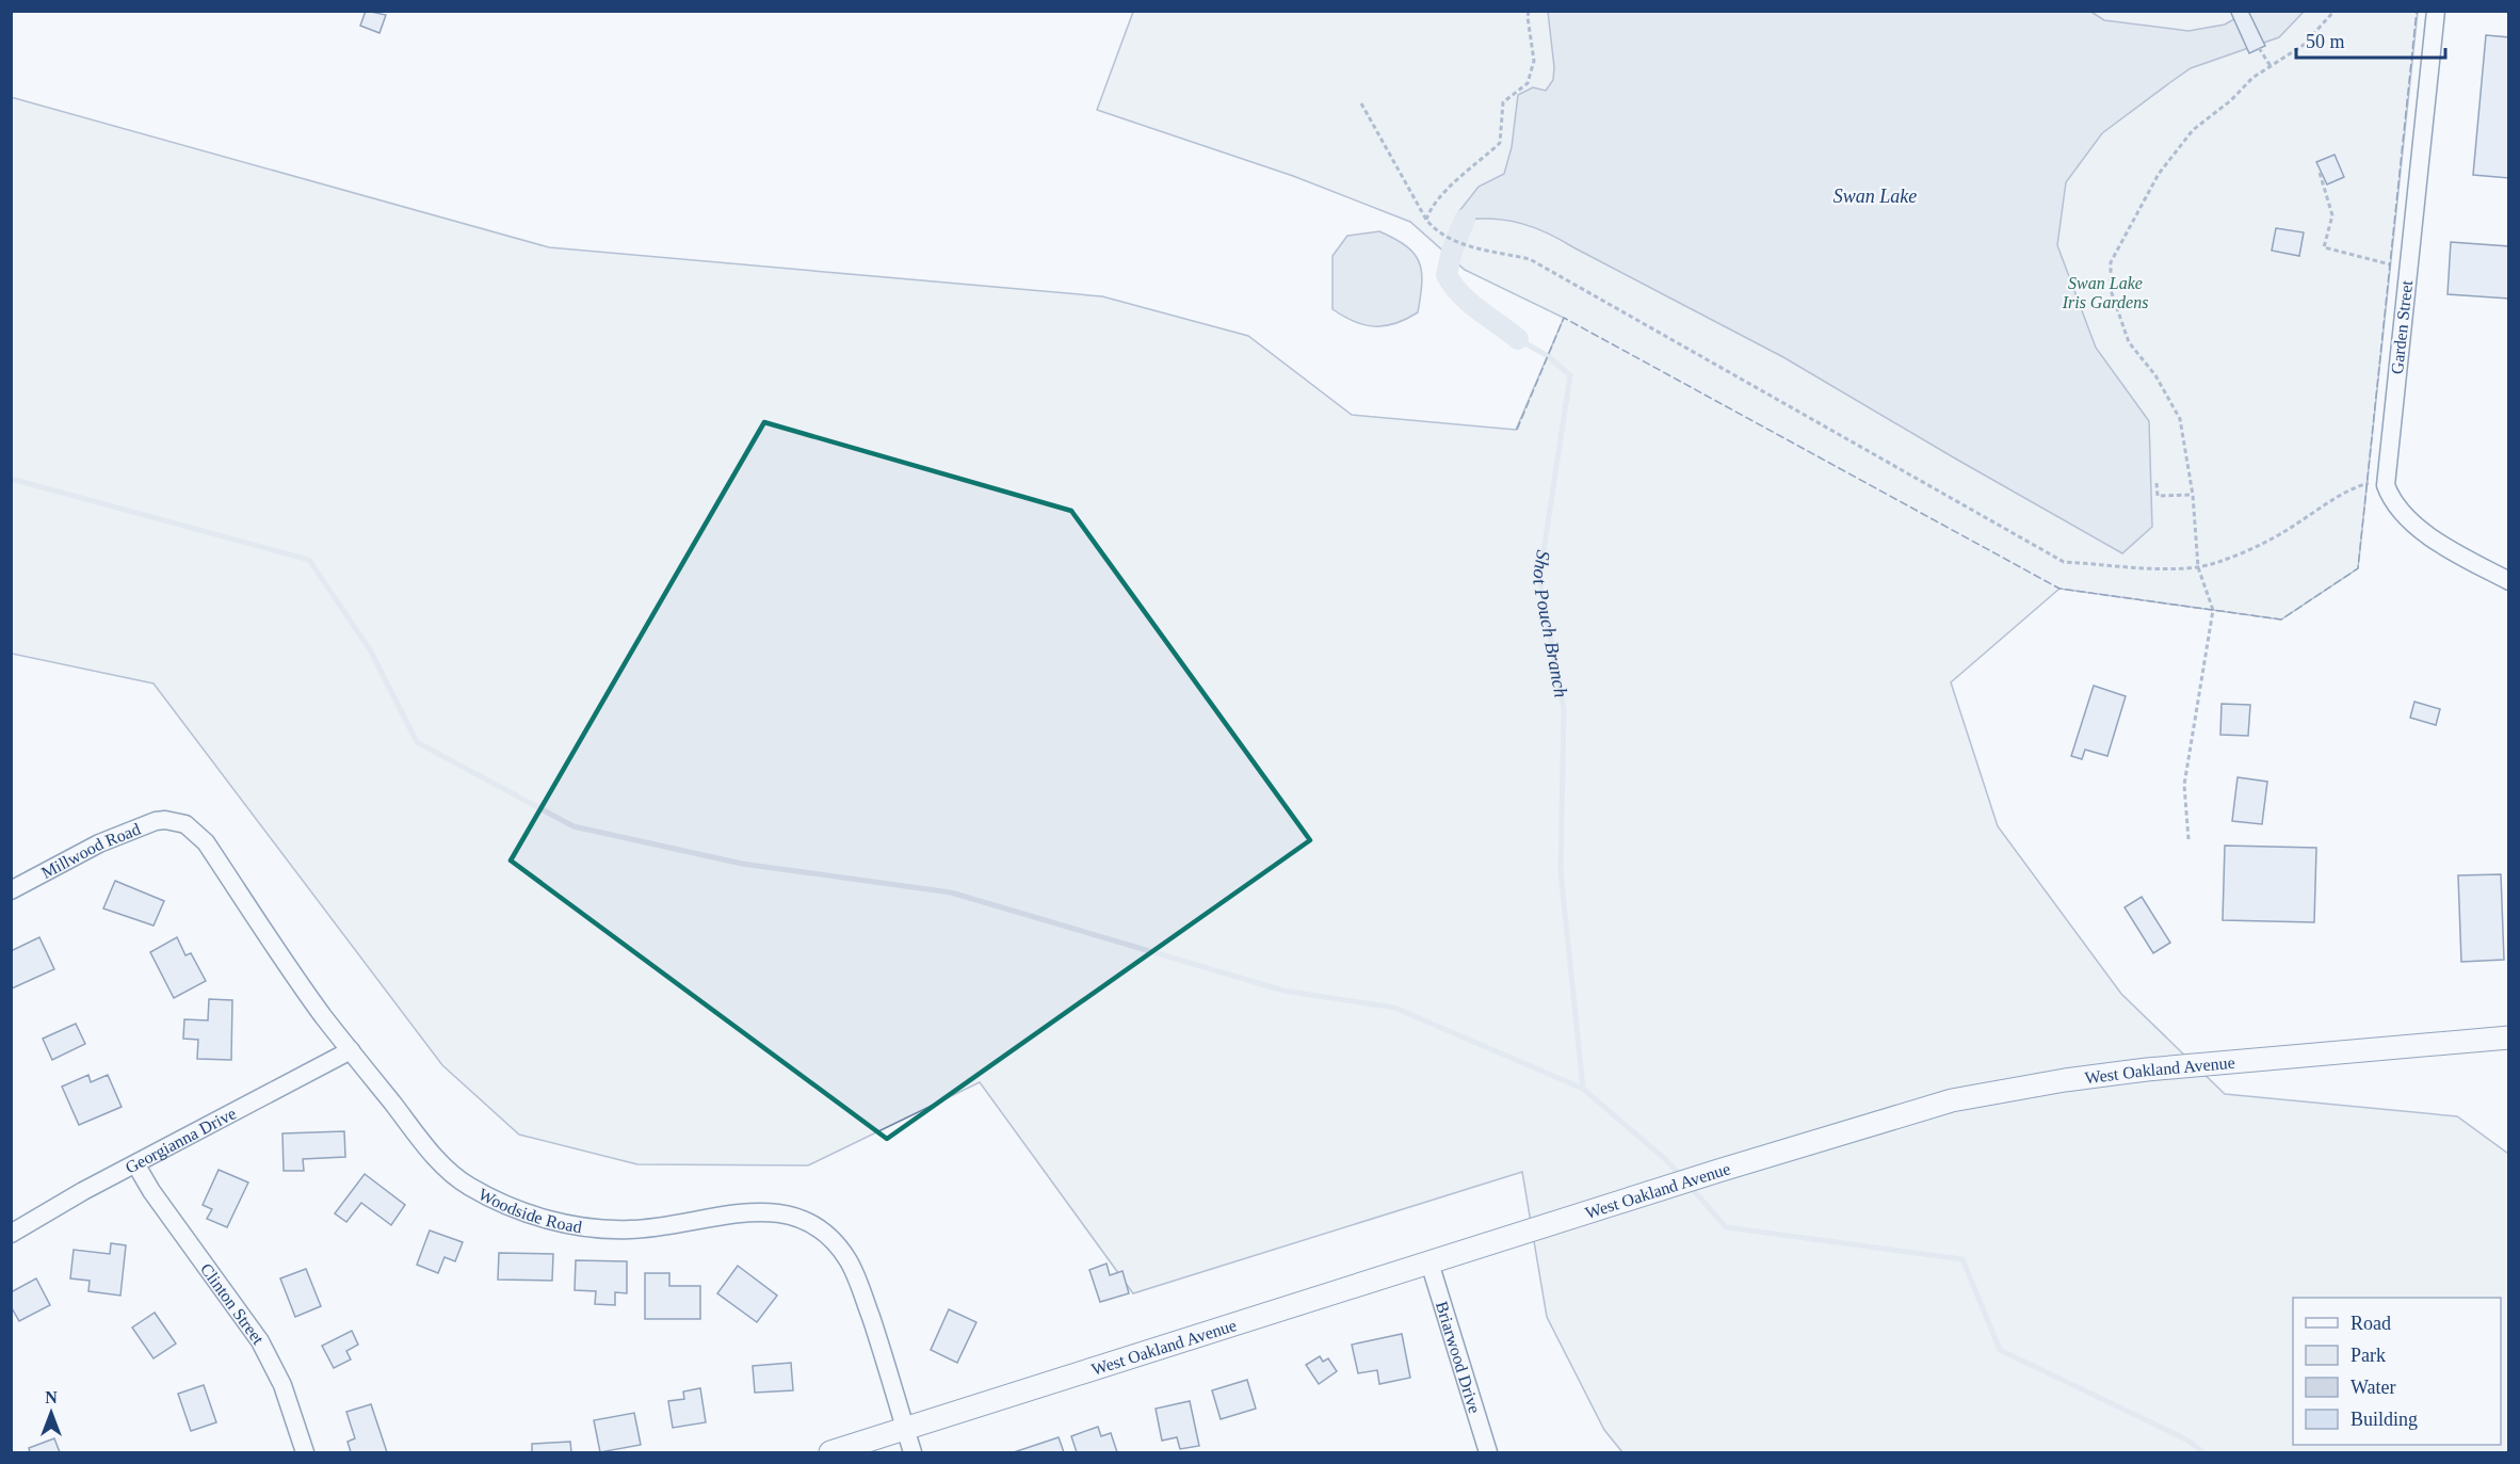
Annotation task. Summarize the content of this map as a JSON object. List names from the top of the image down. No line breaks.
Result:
{"streets":{"street":["Garden Street","Millwood Road","West Oakland Avenue","Georgianna Drive","Woodside Road","Clinton Street","Briarwood Drive"]},"crossings":[["Millwood Road","Woodside Road"],["West Oakland Avenue","Woodside Road"],["West Oakland Avenue","Briarwood Drive"],["Georgianna Drive","Woodside Road"],["Georgianna Drive","Clinton Street"]],"water":["Swan Lake","Shot Pouch Branch"],"parks":["Swan Lake Iris Gardens"],"legend":["Road","Park","Water","Building"],"scale_bar":"50 m","north":"top"}
